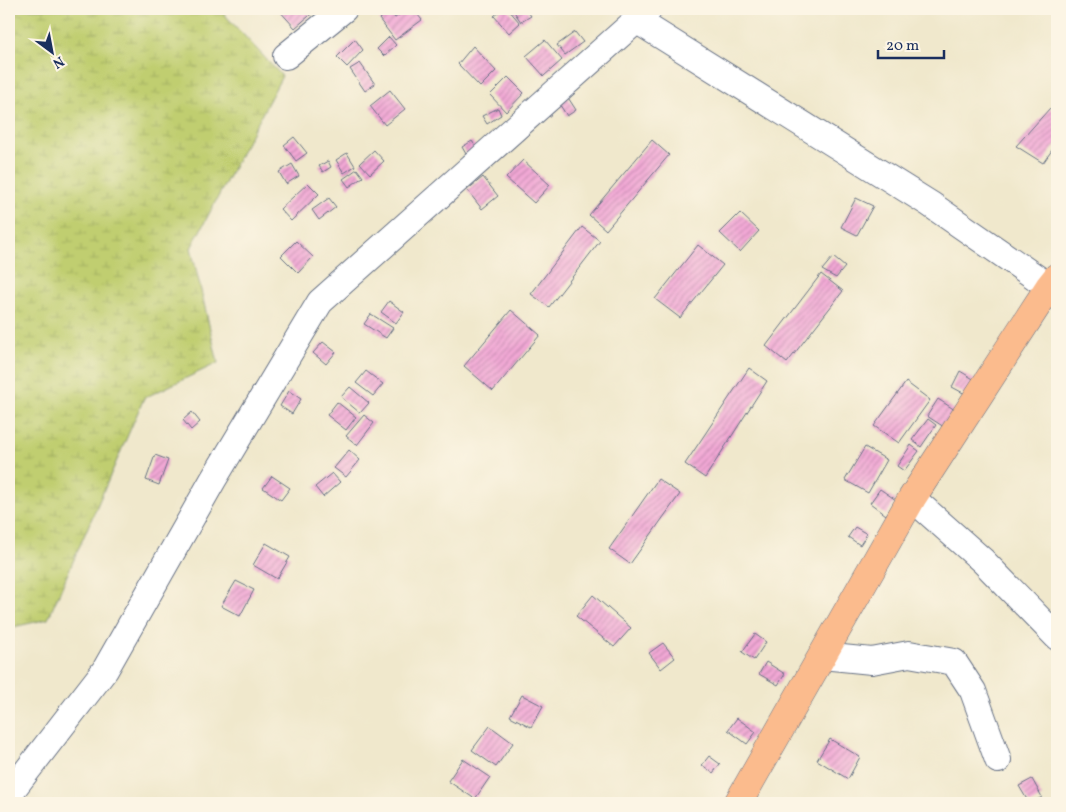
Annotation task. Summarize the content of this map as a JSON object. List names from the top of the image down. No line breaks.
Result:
{"scale_bar":"20 m","north":"bottom right"}
